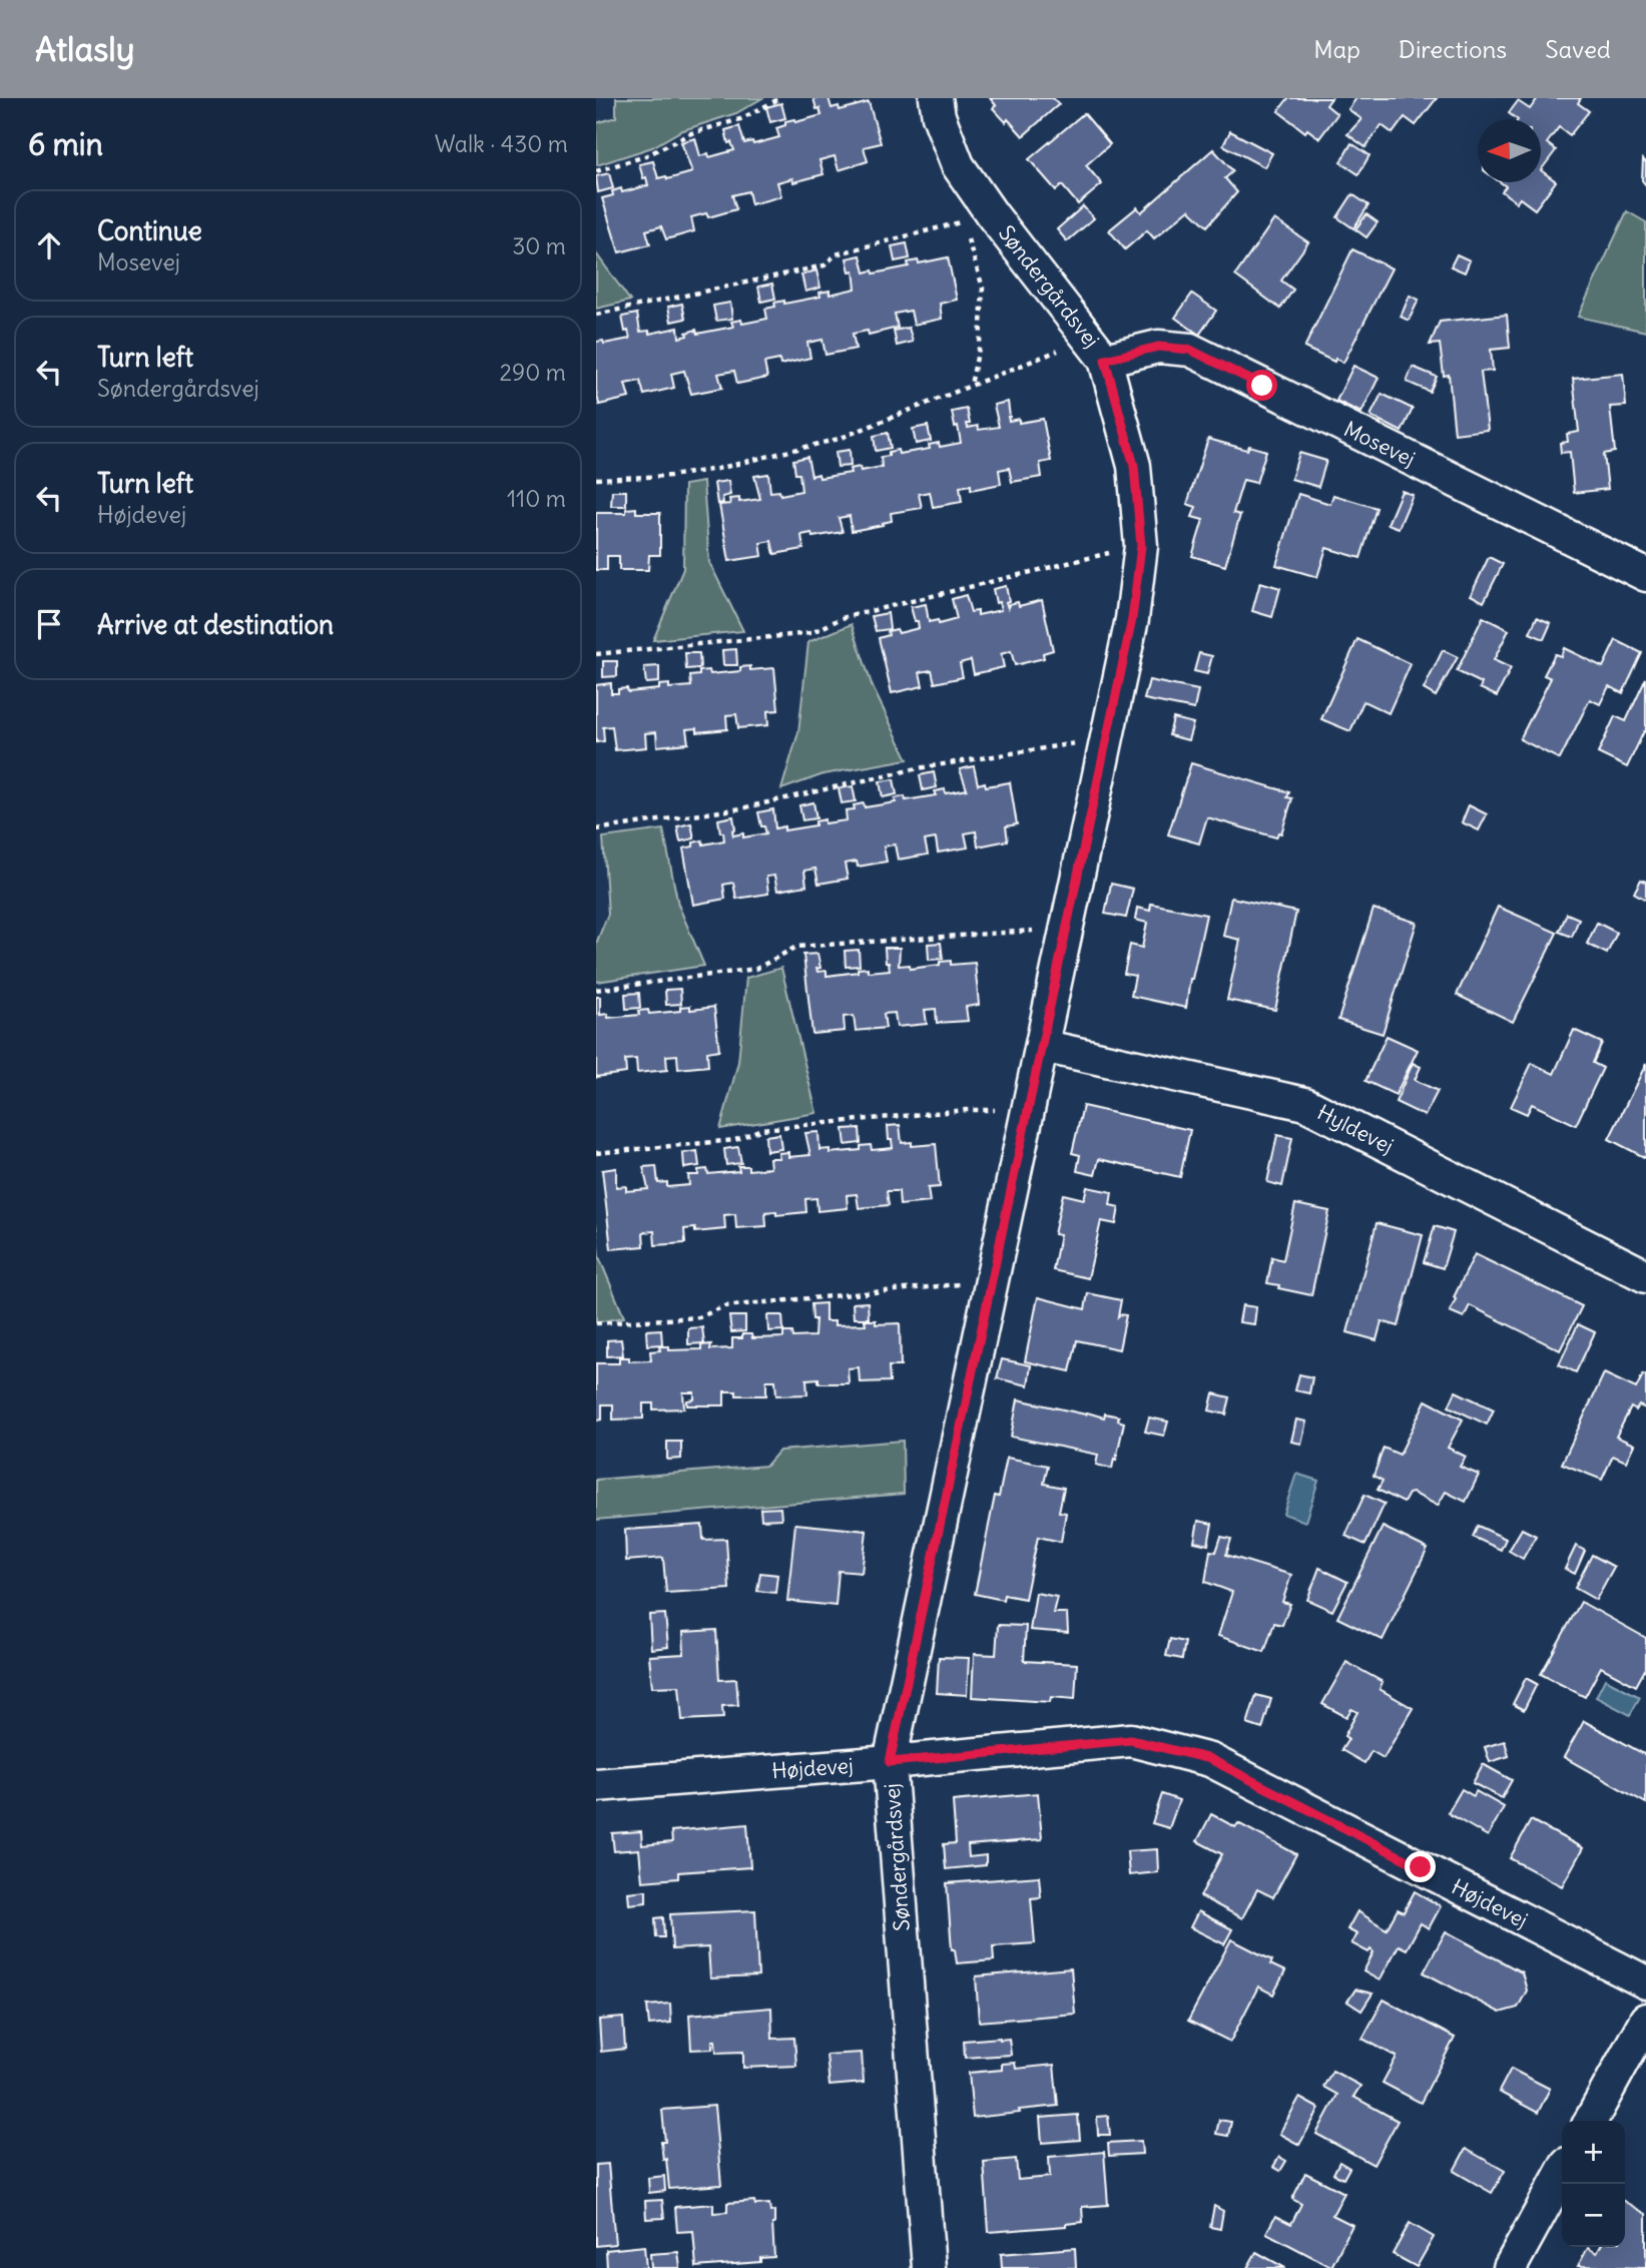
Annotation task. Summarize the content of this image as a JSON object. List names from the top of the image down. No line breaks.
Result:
{"streets":{"street":["Søndergårdsvej","Mosevej","Hyldevej","Højdevej"]},"crossings":[["Søndergårdsvej","Mosevej"],["Søndergårdsvej","Hyldevej"],["Søndergårdsvej","Højdevej"]],"north":"left","page":{"header":"Atlasly","nav":["Map","Directions","Saved"],"heading":["6 min","Walk · 430 m"],"list":[["Continue","Mosevej","30 m"],["Turn left","Søndergårdsvej","290 m"],["Turn left","Højdevej","110 m"],"Arrive at destination"],"map_buttons":["+","−"]}}
